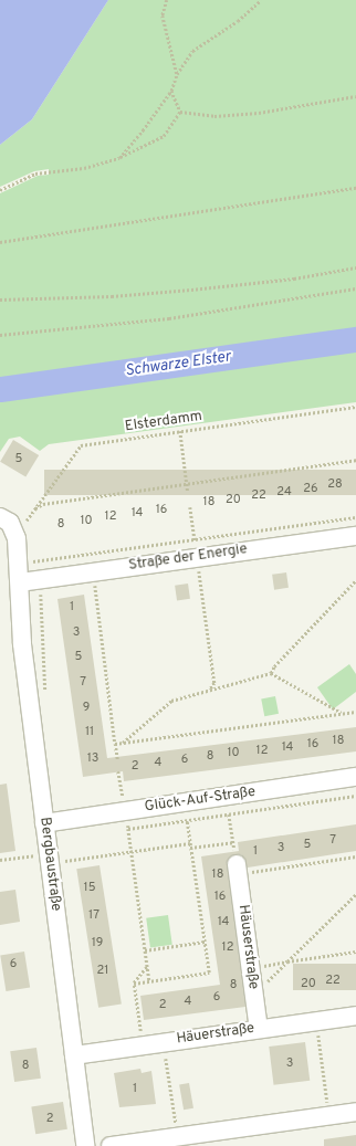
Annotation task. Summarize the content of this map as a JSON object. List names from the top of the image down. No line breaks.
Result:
{"streets":{"street":["Straße der Energie","Glück-Auf-Straße","Bergbaustraße","Häuserstraße","Häuerstraße"],"path":["Elsterdamm"]},"crossings":[["Elsterdamm","Bergbaustraße"],["Straße der Energie","Bergbaustraße"],["Glück-Auf-Straße","Bergbaustraße"],["Bergbaustraße","Häuerstraße"],["Häuserstraße","Häuerstraße"]],"water":["Schwarze Elster"],"house_numbers":["5","28","26","24","22","20","18","16","14","12","10","8","1","3","5","7","9","11","18","16","14","12","10","8","13","6","4","2","7","5","3","1","18","15","16","17","14","19","12","6","21","22","20","8","6","4","2","3","8","1","2"]}
